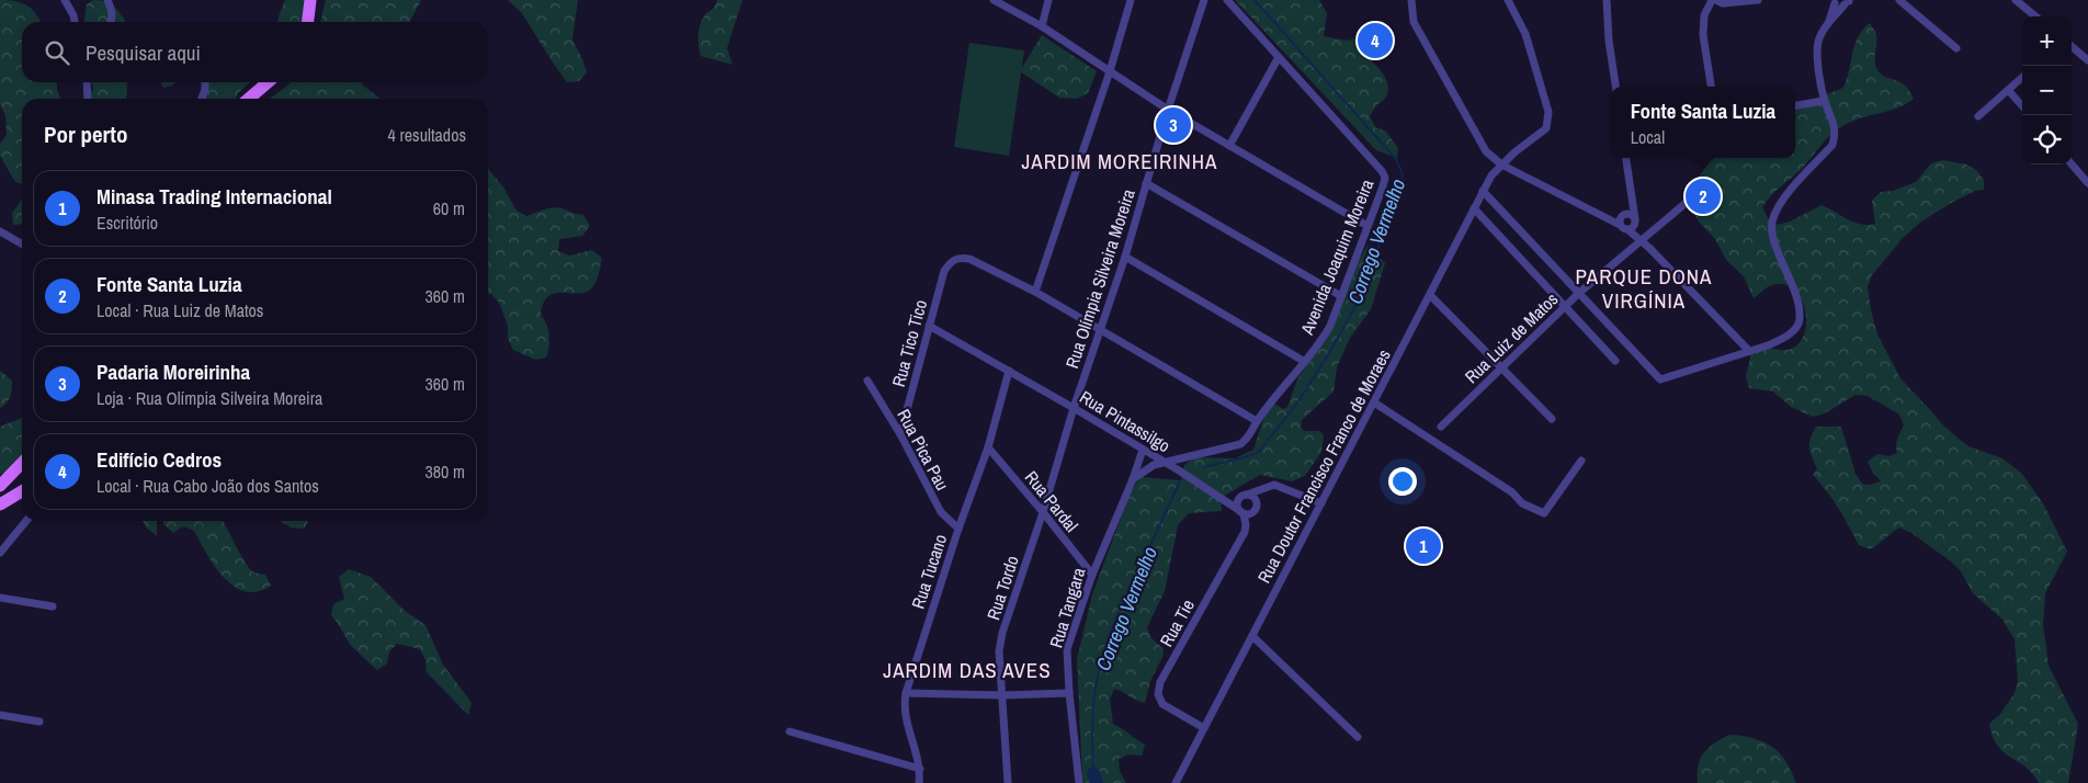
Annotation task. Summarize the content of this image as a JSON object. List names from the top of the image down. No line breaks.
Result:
{"streets":{"street":["Avenida Joaquim Moreira","Rua Olímpia Silveira Moreira","Rua Luiz de Matos","Rua Tico Tico","Rua Pintassilgo","Rua Pica Pau","Rua Doutor Francisco Franco de Moraes","Rua Pardal","Rua Tucano","Rua Tordo","Rua Tangara","Rua Tie"]},"crossings":[["Avenida Joaquim Moreira","Rua Pintassilgo"],["Avenida Joaquim Moreira","Rua Tangara"],["Rua Olímpia Silveira Moreira","Rua Pintassilgo"],["Rua Olímpia Silveira Moreira","Rua Tordo"],["Rua Tico Tico","Rua Pintassilgo"],["Rua Tico Tico","Rua Pica Pau"],["Rua Pintassilgo","Rua Tucano"],["Rua Pintassilgo","Rua Tordo"],["Rua Pintassilgo","Rua Tangara"],["Rua Pintassilgo","Rua Tie"],["Rua Pica Pau","Rua Tucano"],["Rua Doutor Francisco Franco de Moraes","Rua Tie"],["Rua Pardal","Rua Tucano"],["Rua Pardal","Rua Tordo"],["Rua Pardal","Rua Tangara"]],"districts":["JARDIM MOREIRINHA","PARQUE DONA VIRGÍNIA","JARDIM DAS AVES"],"water":["Corrego Vermelho"],"page":{"map_buttons":["+","−"],"pins":["4","3","2","1"],"search":"Pesquisar aqui","popup":["Fonte Santa Luzia","Local"],"heading":["Por perto","4 resultados"],"list":[{"mark":"1","name":"Minasa Trading Internacional","note":"Escritório","value":"60 m"},{"mark":"2","name":"Fonte Santa Luzia","note":"Local · Rua Luiz de Matos","value":"360 m"},{"mark":"3","name":"Padaria Moreirinha","note":"Loja · Rua Olímpia Silveira Moreira","value":"360 m"},{"mark":"4","name":"Edifício Cedros","note":"Local · Rua Cabo João dos Santos","value":"380 m"}]}}
